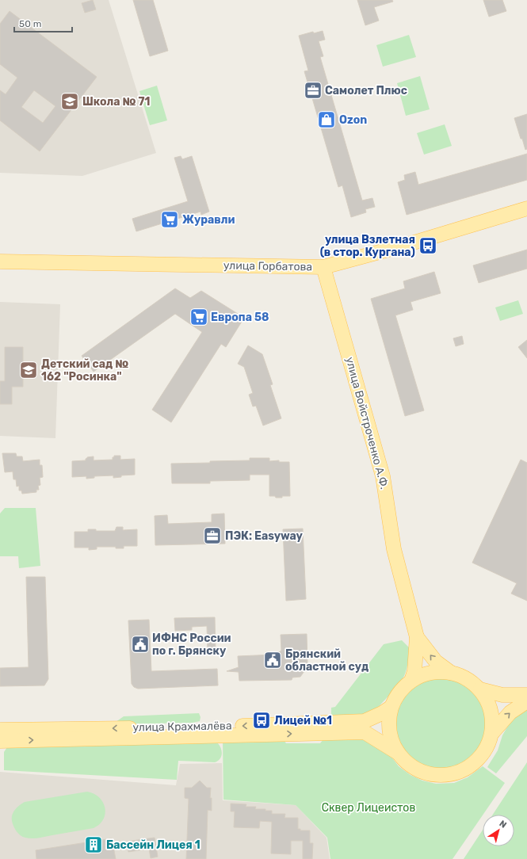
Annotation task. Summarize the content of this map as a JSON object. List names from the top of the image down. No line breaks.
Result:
{"streets":{"main road":["улица Горбатова","улица Войстроченко А.Ф.","улица Крахмалёва"]},"crossings":[["улица Горбатова","улица Войстроченко А.Ф."]],"parks":["Сквер Лицеистов"],"places":{"office":["Самолет Плюс","ПЭК: Easyway"],"school or university":["Школа № 71","Детский сад № 162 \"Росинка\""],"shop":["Ozon"],"supermarket":["Журавли","Европа 58"],"bus stop":["улица Взлетная (в стор. Кургана)","Лицей №1"],"public building":["ИФНС России по г. Брянску","Брянский областной суд"],"building":["Бассейн Лицея 1"]},"scale_bar":"50 m","north":"top right"}
